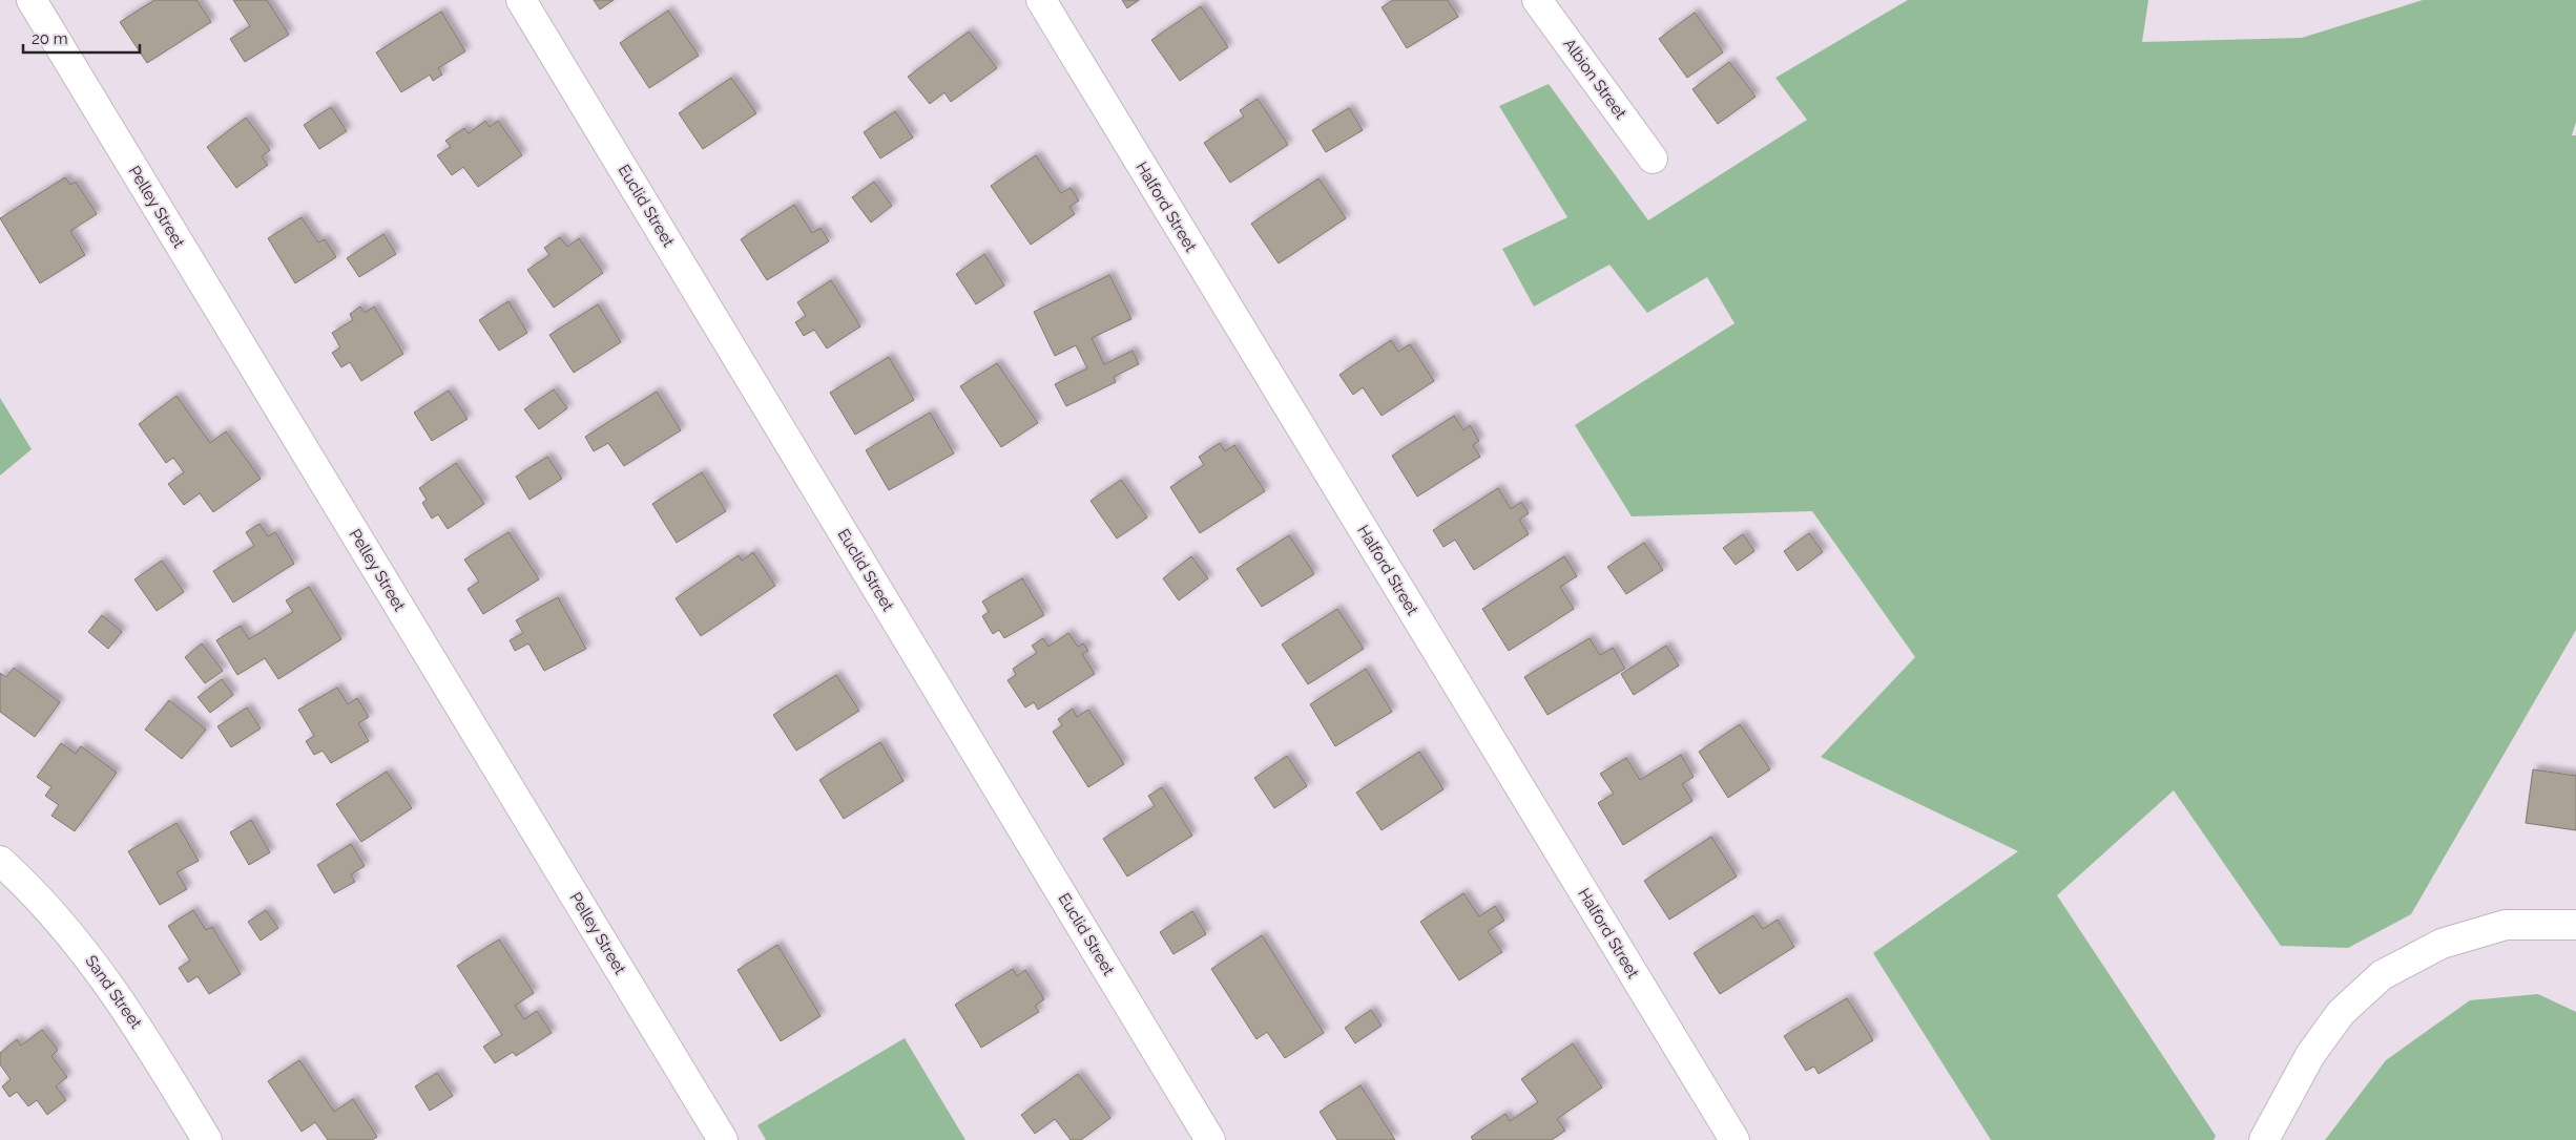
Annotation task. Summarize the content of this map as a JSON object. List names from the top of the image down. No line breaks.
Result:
{"streets":{"street":["Albion Street","Euclid Street","Pelley Street","Halford Street","Sand Street"]},"scale_bar":"20 m"}
